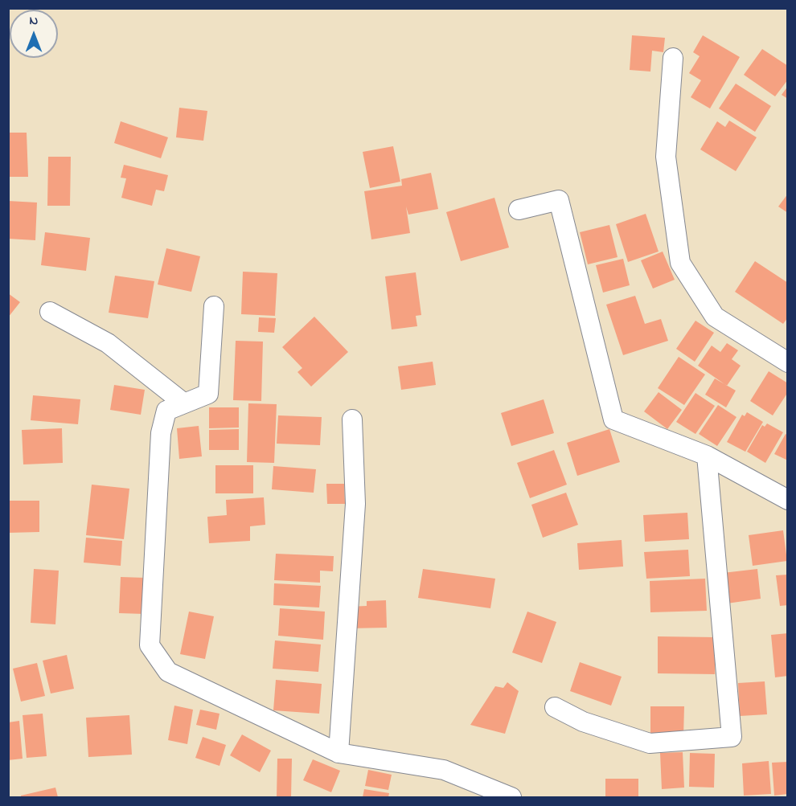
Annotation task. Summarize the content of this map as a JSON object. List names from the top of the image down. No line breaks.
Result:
{"north":"top"}
